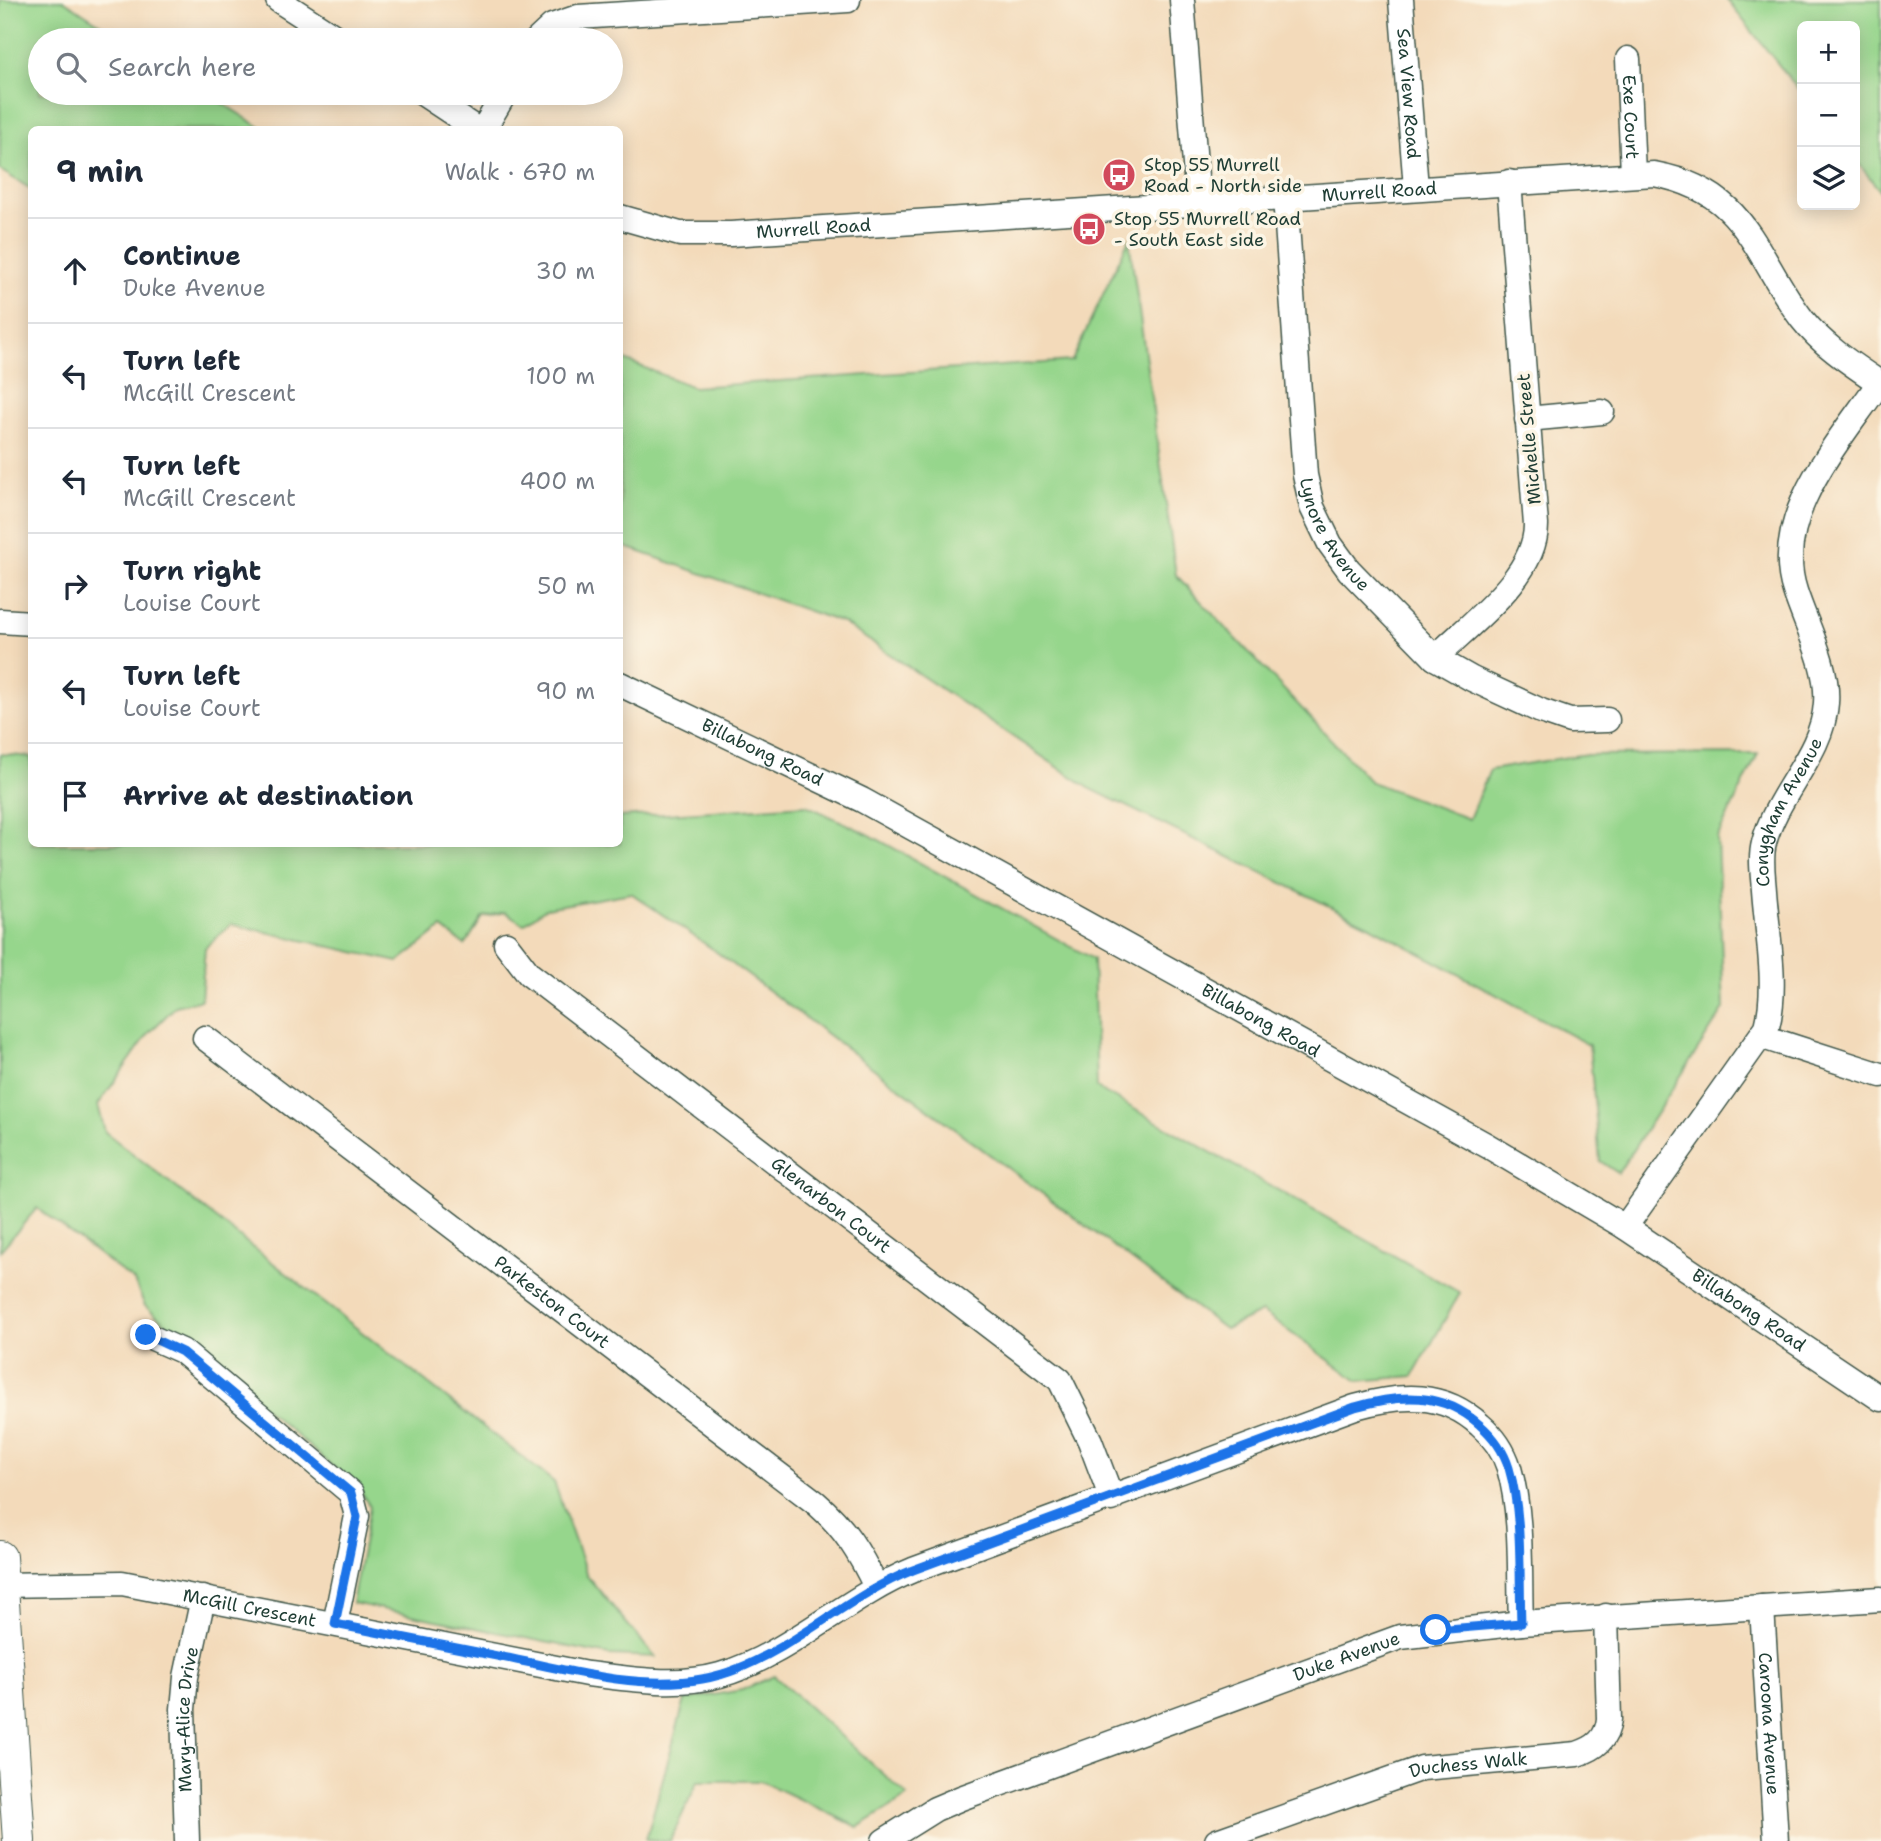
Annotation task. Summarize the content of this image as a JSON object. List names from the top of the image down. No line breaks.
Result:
{"streets":{"street":["Sea View Road","Exe Court","Murrell Road","Michelle Street","Lynore Avenue","Billabong Road","Conygham Avenue","Glenarbon Court","Parkeston Court","McGill Crescent","Duke Avenue","Mary-Alice Drive","Caroona Avenue","Duchess Walk"]},"crossings":[["Sea View Road","Murrell Road"],["Exe Court","Murrell Road"],["Murrell Road","Michelle Street"],["Murrell Road","Lynore Avenue"],["Murrell Road","Conygham Avenue"],["Michelle Street","Lynore Avenue"],["Billabong Road","Conygham Avenue"],["Glenarbon Court","McGill Crescent"],["Parkeston Court","McGill Crescent"],["McGill Crescent","Duke Avenue"],["McGill Crescent","Mary-Alice Drive"],["Duke Avenue","Caroona Avenue"],["Duke Avenue","Duchess Walk"]],"places":{"bus stop":["Stop 55 Murrell Road - North side","Stop 55 Murrell Road - South East side"]},"page":{"map_buttons":["+","−"],"search":"Search here","heading":["9 min","Walk · 670 m"],"list":[["Continue","Duke Avenue","30 m"],["Turn left","McGill Crescent","100 m"],["Turn left","McGill Crescent","400 m"],["Turn right","Louise Court","50 m"],["Turn left","Louise Court","90 m"],"Arrive at destination"]}}
